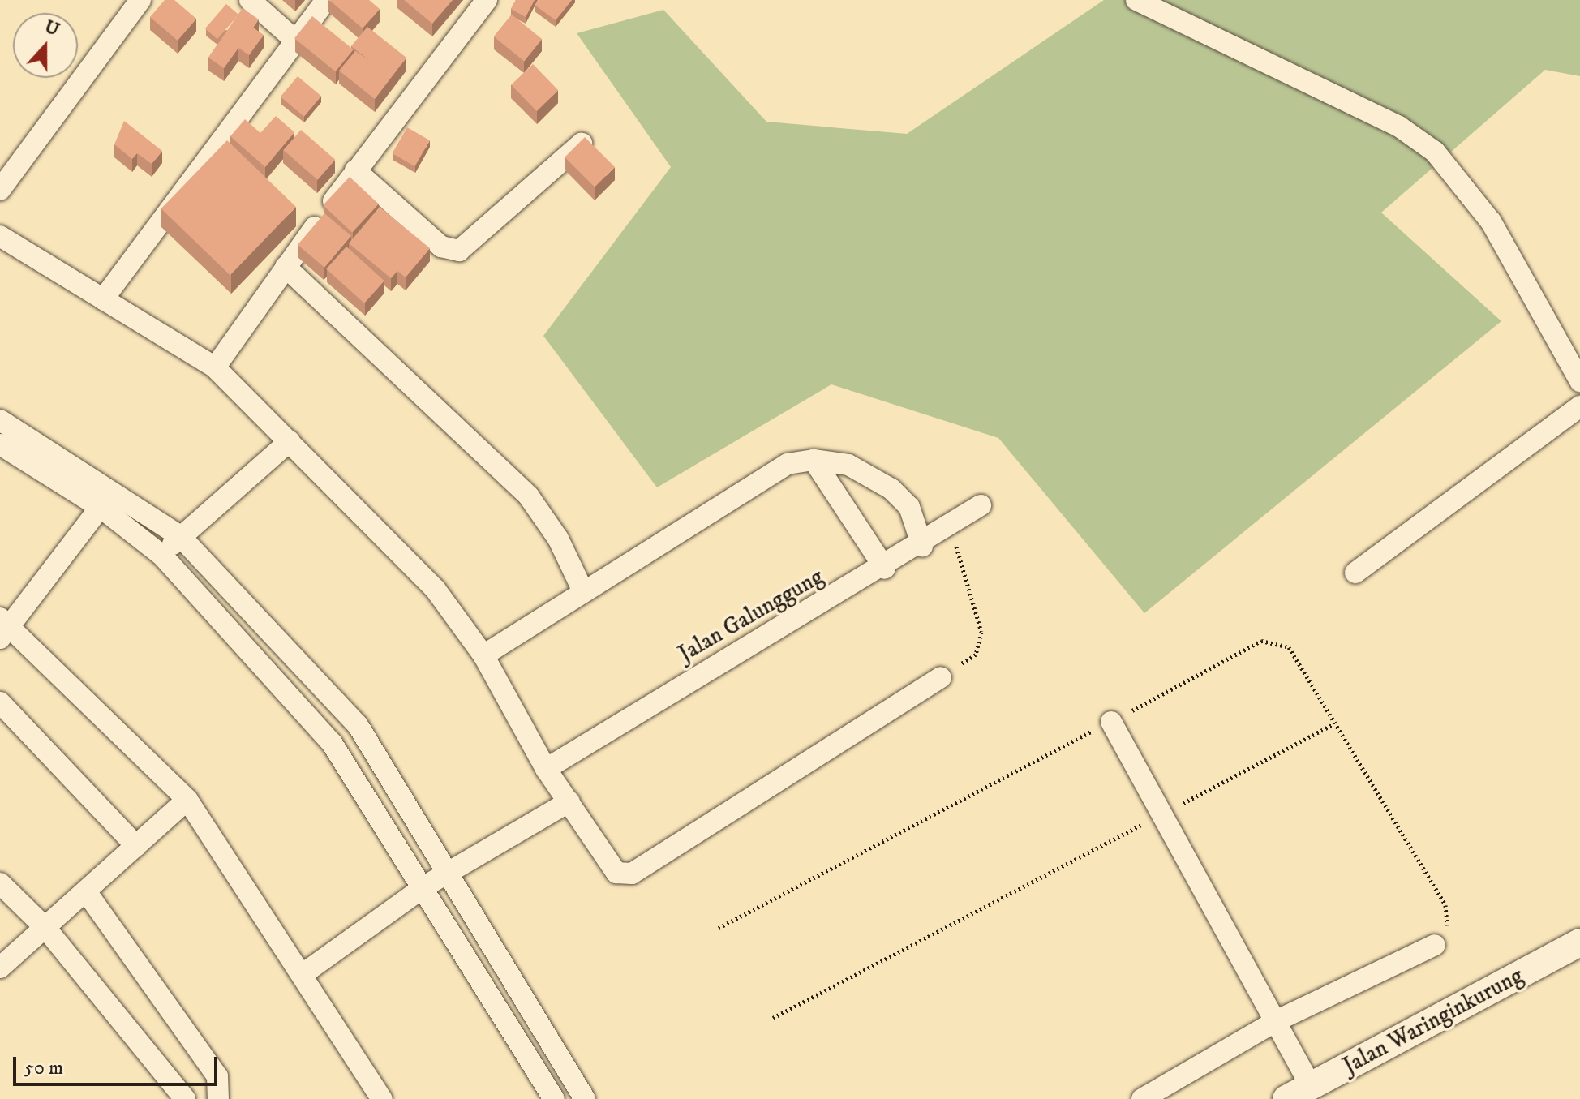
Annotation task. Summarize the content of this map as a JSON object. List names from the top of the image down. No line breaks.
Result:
{"streets":{"street":["Jalan Galunggung","Jalan Waringinkurung"]},"scale_bar":"50 m","north":"top"}
